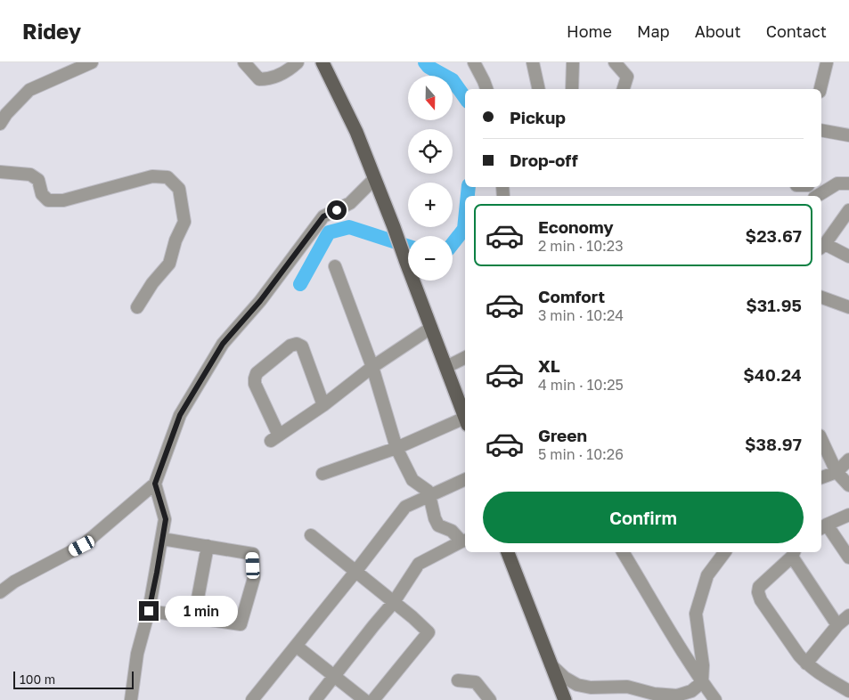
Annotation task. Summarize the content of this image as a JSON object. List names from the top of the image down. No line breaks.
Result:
{"scale_bar":"100 m","north":"bottom","page":{"header":"Ridey","nav":["Home","Map","About","Contact"],"map_buttons":["+","−"],"banner":["Pickup","Drop-off"],"list":[{"name":"Economy","note":"2 min · 10:23","value":"$23.67"},{"name":"Comfort","note":"3 min · 10:24","value":"$31.95"},{"name":"XL","note":"4 min · 10:25","value":"$40.24"},{"name":"Green","note":"5 min · 10:26","value":"$38.97"}],"buttons":"Confirm","bubble":"1 min","scale":"100 m"}}
